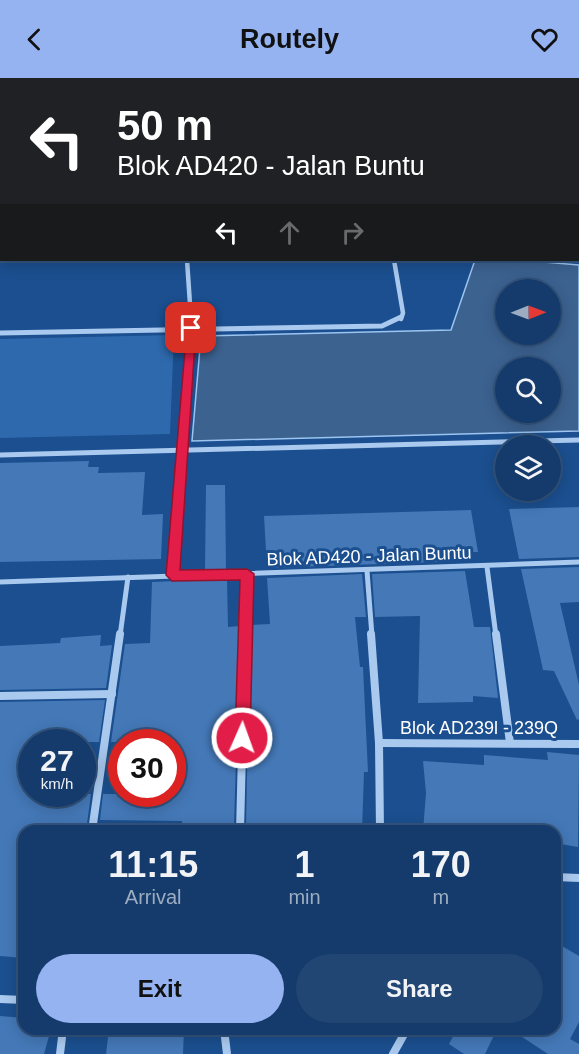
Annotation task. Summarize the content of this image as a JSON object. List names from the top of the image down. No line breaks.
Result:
{"streets":{"street":["Blok AD420 - Jalan Buntu","Blok AD239l - 239Q"]},"north":"right","page":{"header":"Routely","turn":["50 m","Blok AD420 - Jalan Buntu"],"speed":"27 km/h","limit":"30","eta":["11:15","Arrival","1","min","170","m"],"buttons":["Exit","Share"]}}
